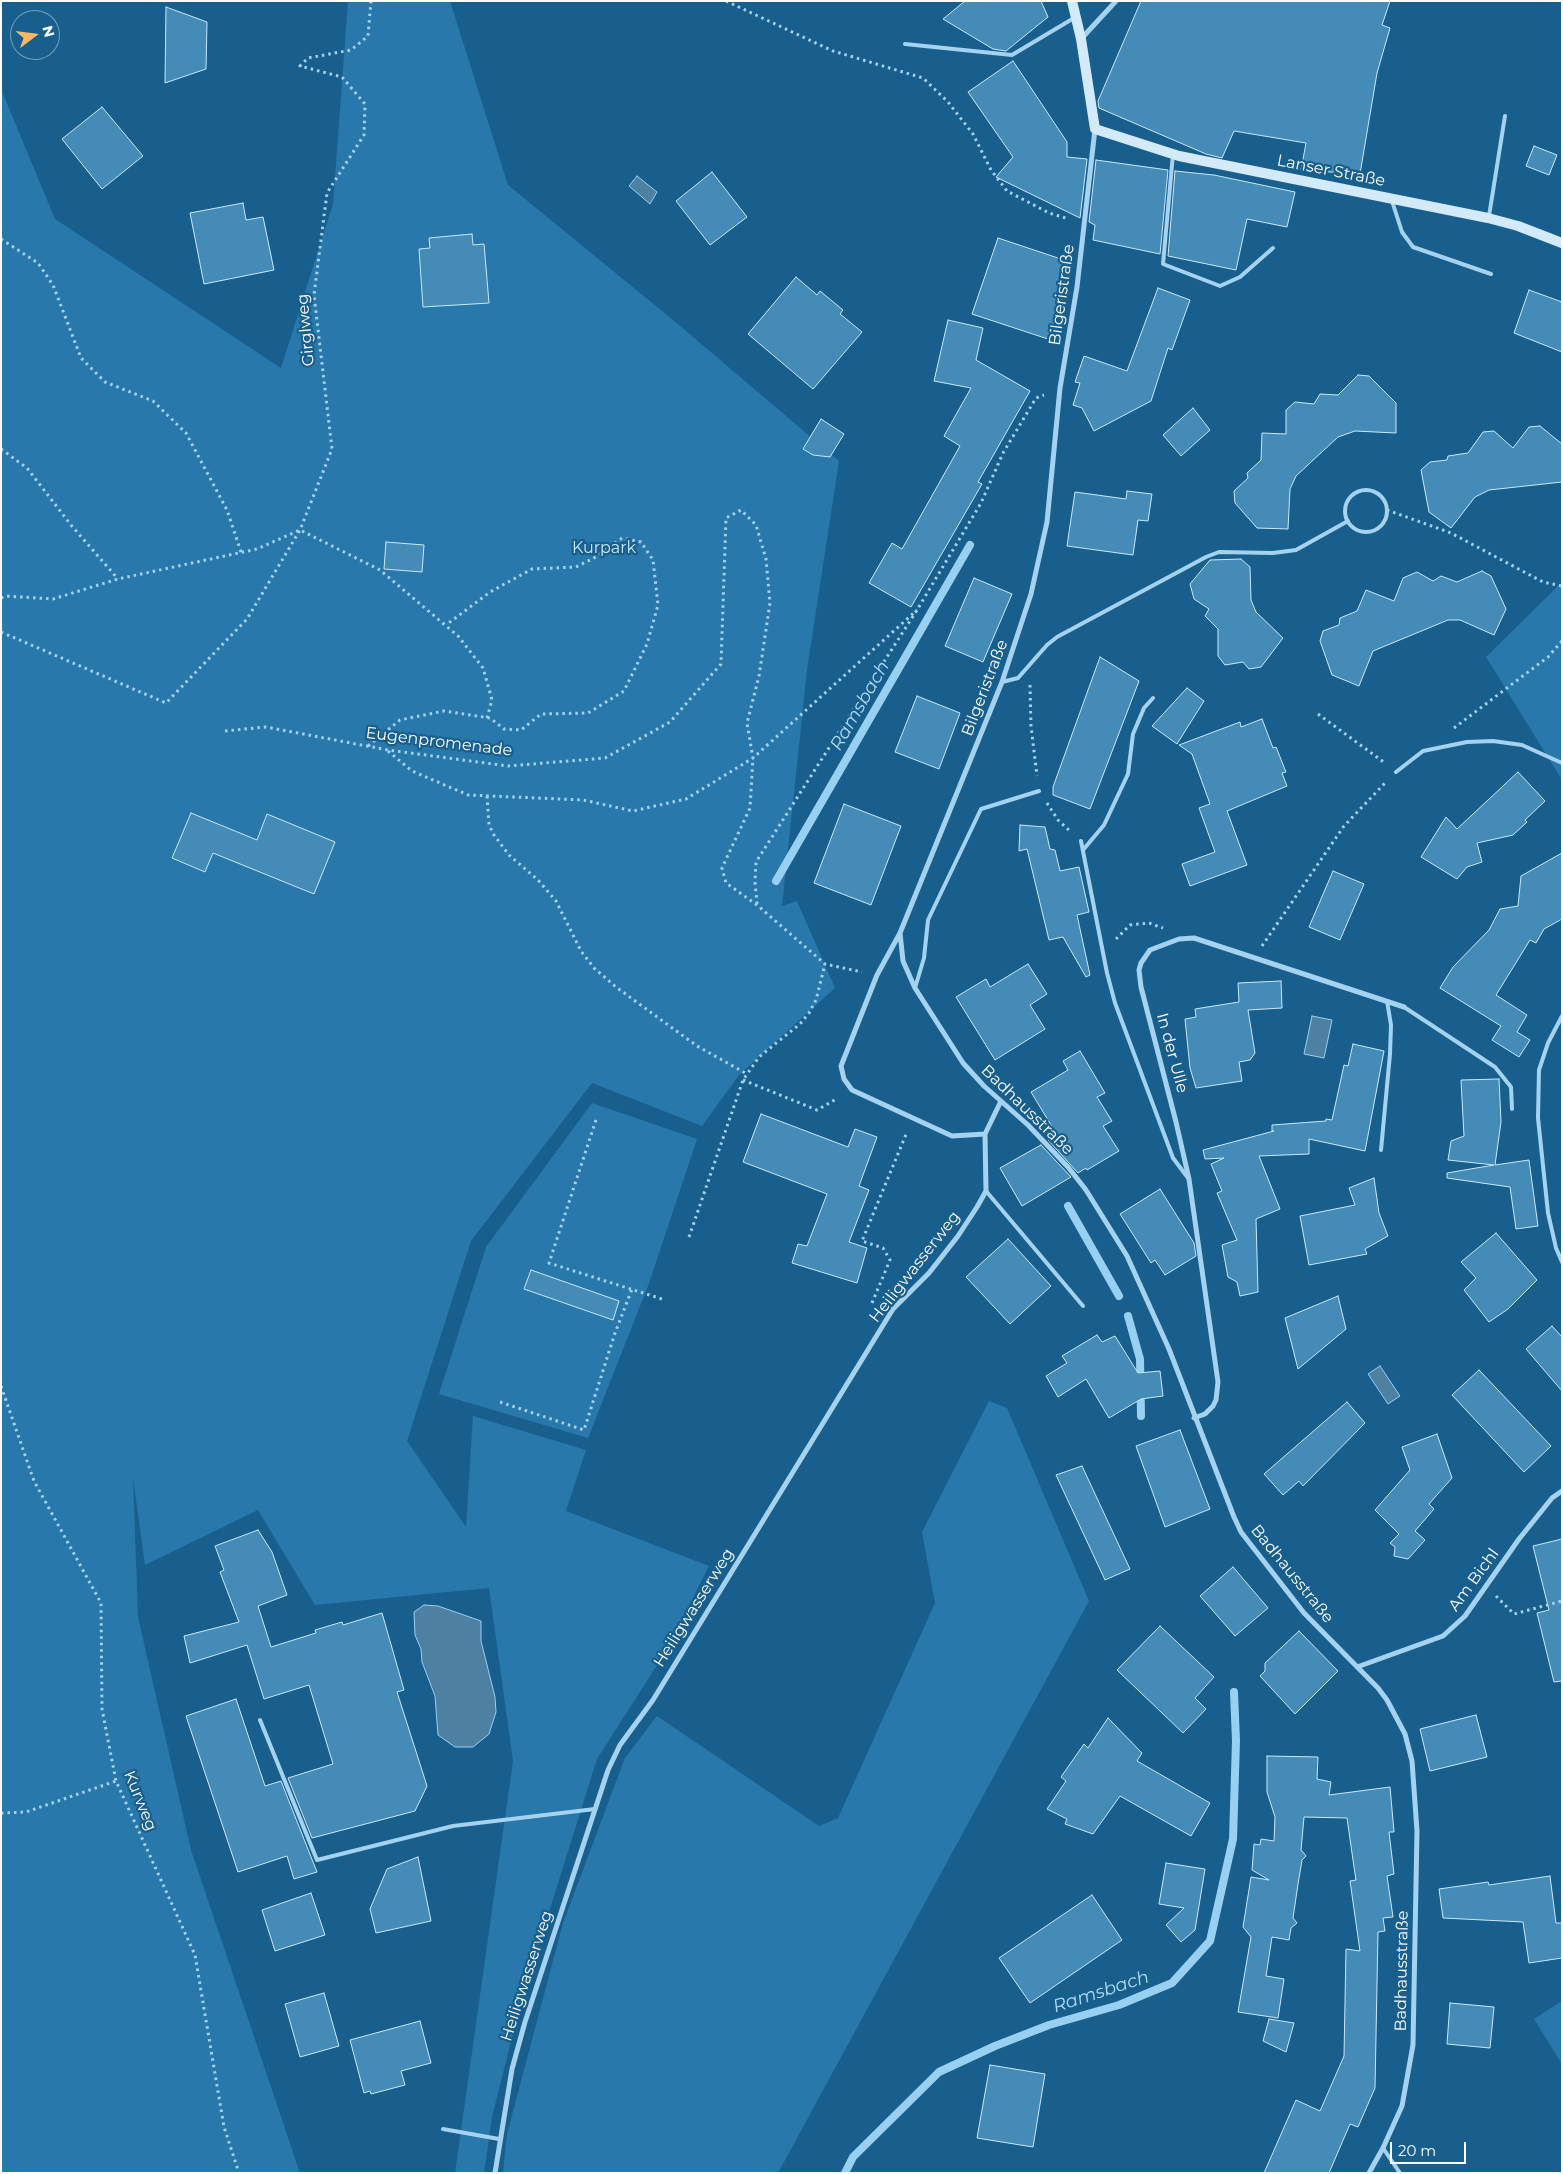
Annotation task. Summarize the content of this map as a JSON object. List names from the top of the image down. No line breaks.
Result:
{"streets":{"main road":["Lanser Straße"],"street":["Bilgeristraße","In der Ulle","Badhausstraße","Heiligwasserweg","Am Bichl"],"path":["Girglweg","Eugenpromenade","Kurweg"]},"crossings":[["Lanser Straße","Bilgeristraße"],["Bilgeristraße","Eugenpromenade"],["Bilgeristraße","Badhausstraße"],["In der Ulle","Badhausstraße"],["Badhausstraße","Am Bichl"]],"water":["Ramsbach"],"parks":["Kurpark"],"scale_bar":"20 m","north":"right"}
